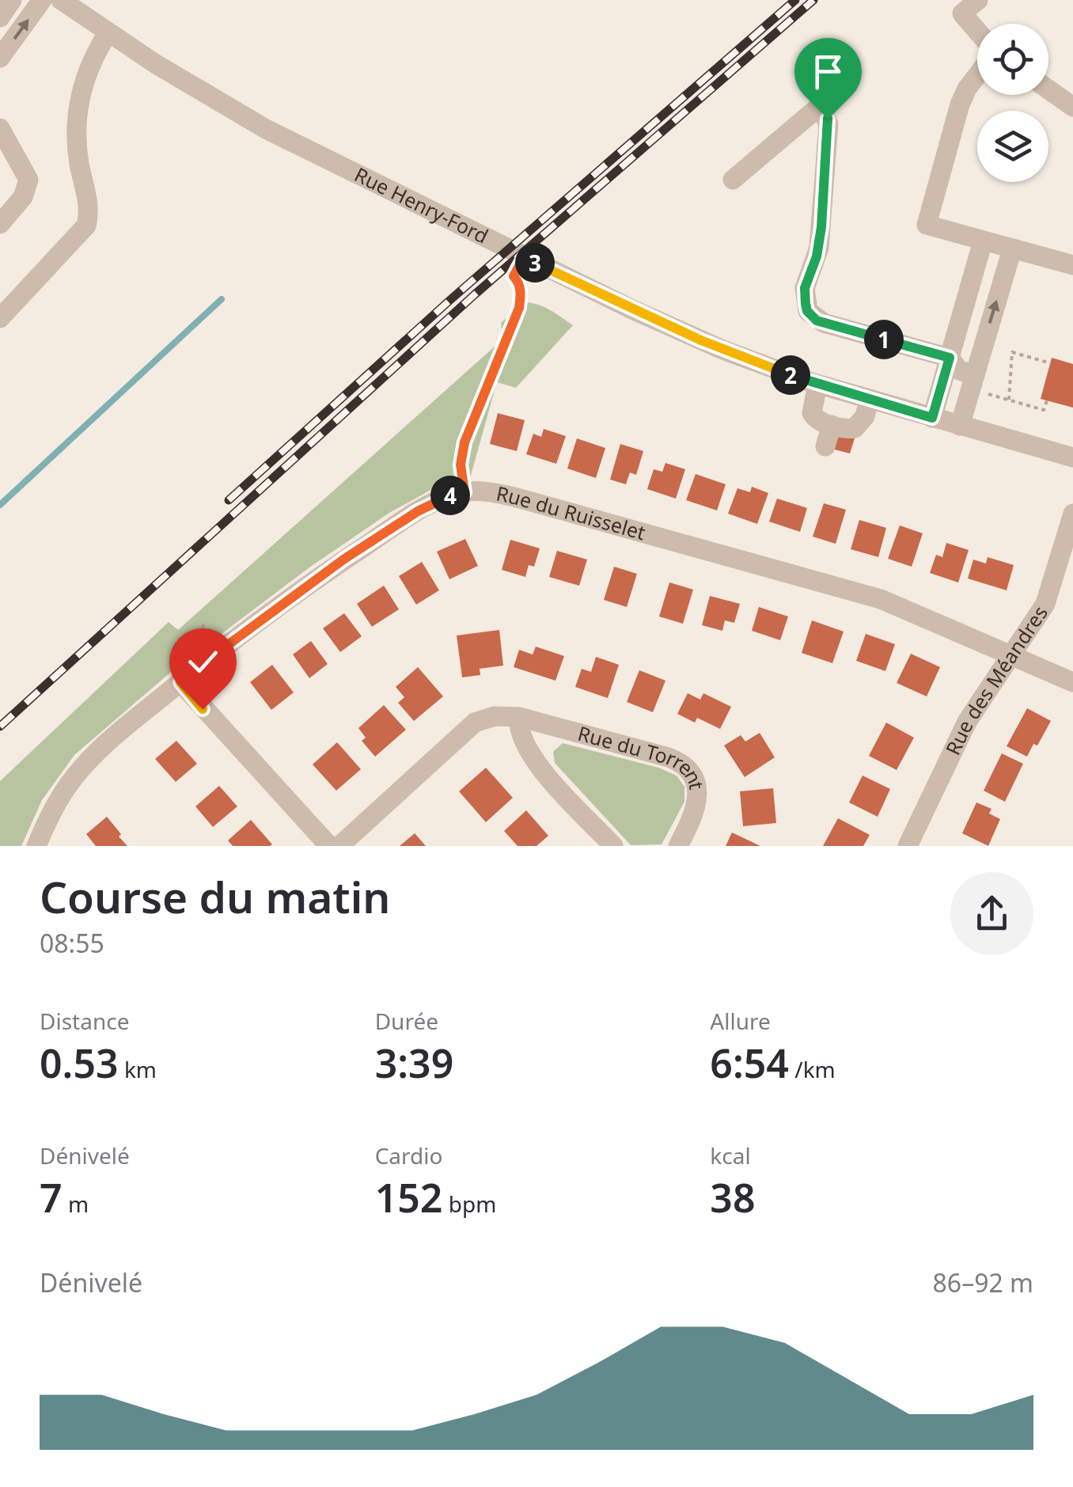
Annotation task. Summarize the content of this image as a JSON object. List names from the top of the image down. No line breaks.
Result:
{"streets":{"street":["Rue Henry-Ford","Rue du Ruisselet","Rue des Méandres","Rue du Torrent"]},"crossings":[["Rue du Ruisselet","Rue des Méandres"]],"page":{"pins":["3","1","2","4"],"heading":["Course du matin","08:55"],"stats":[["Distance","0.53 km"],["Durée","3:39"],["Allure","6:54 /km"],["Dénivelé","7 m"],["Cardio","152 bpm"],["kcal","38"]],"chart":["Dénivelé","86–92 m"]}}
